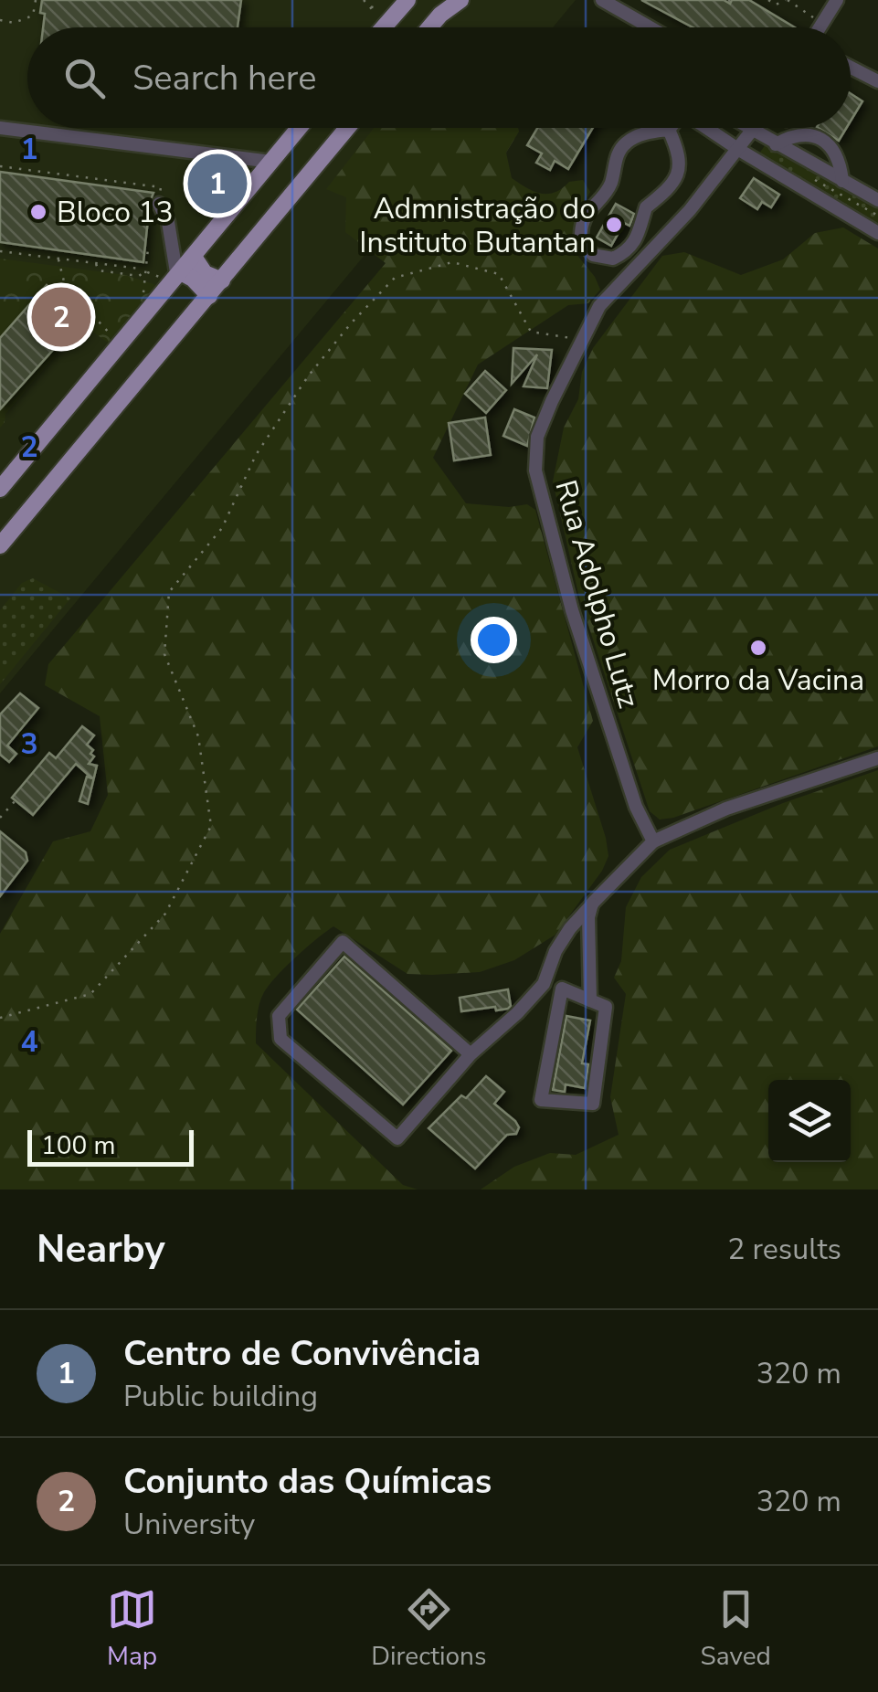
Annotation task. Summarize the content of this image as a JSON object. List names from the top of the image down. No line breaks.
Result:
{"streets":{"street":["Rua Adolpho Lutz"]},"places":["Bloco 13","Admnistração do Instituto Butantan","Morro da Vacina"],"scale_bar":"100 m","page":{"search":"Search here","pins":["1","2"],"scale":"100 m","heading":["Nearby","2 results"],"list":[{"mark":"1","name":"Centro de Convivência","note":"Public building","value":"320 m"},{"mark":"2","name":"Conjunto das Químicas","note":"University","value":"320 m"}],"nav":["Map","Directions","Saved"]},"grid":{"rows":["1","2","3","4"]}}
